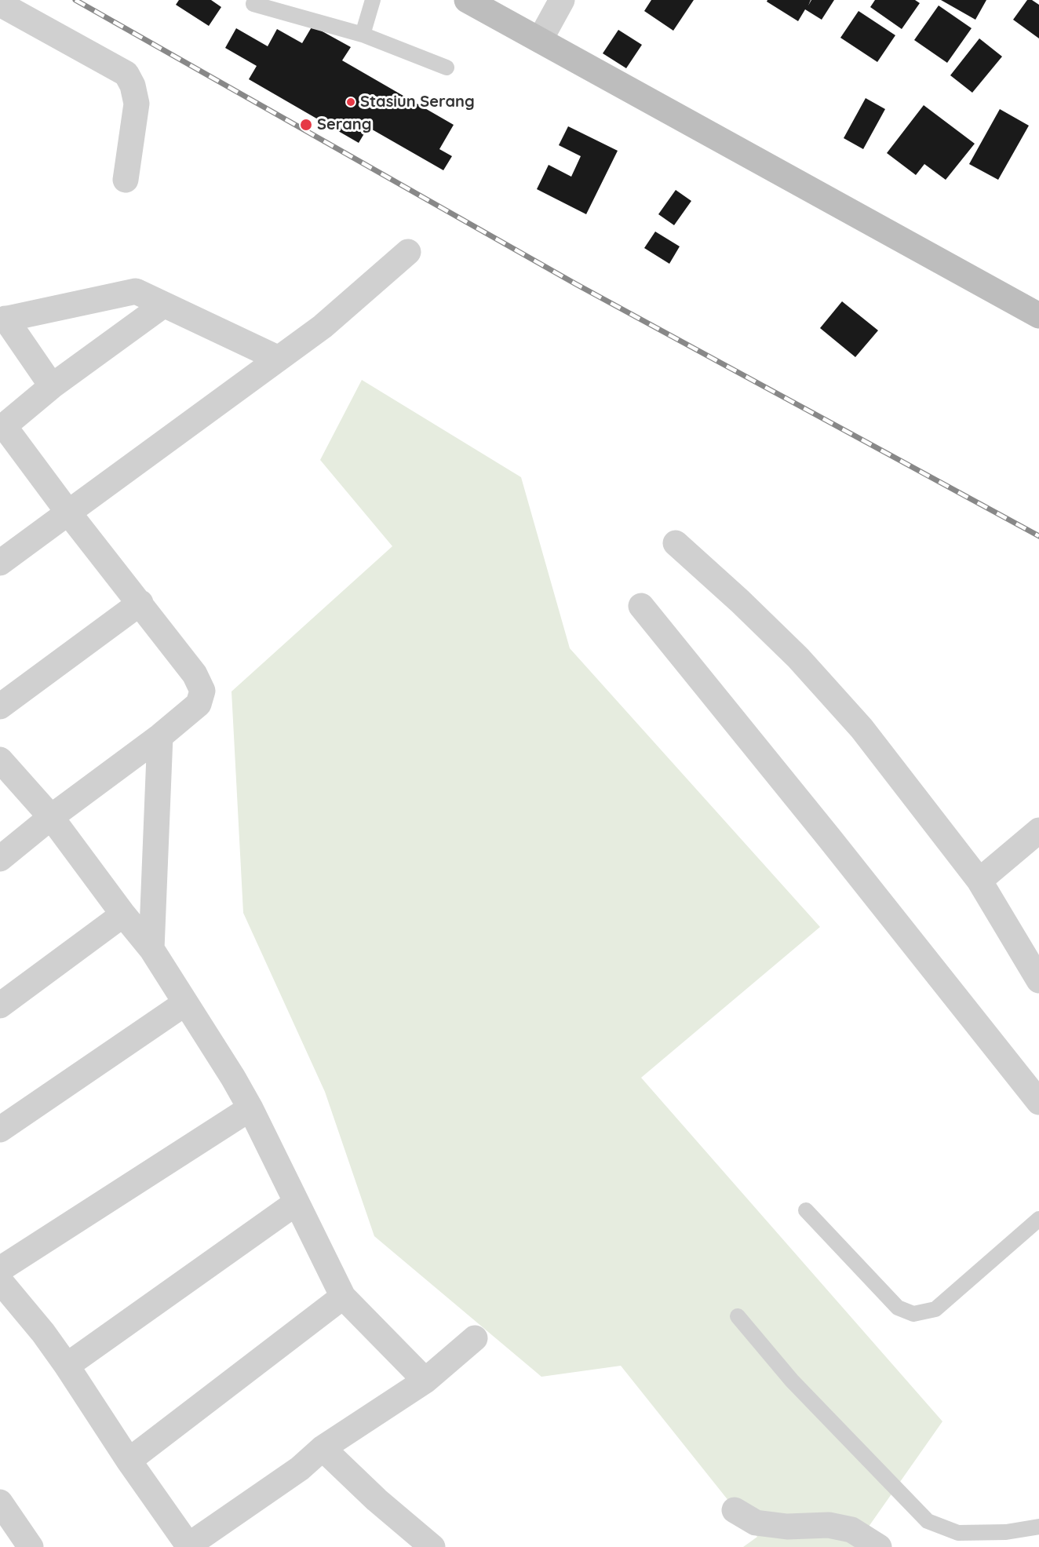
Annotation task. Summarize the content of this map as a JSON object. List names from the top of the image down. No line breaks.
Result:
{"places":["Stasiun Serang","Serang"]}
